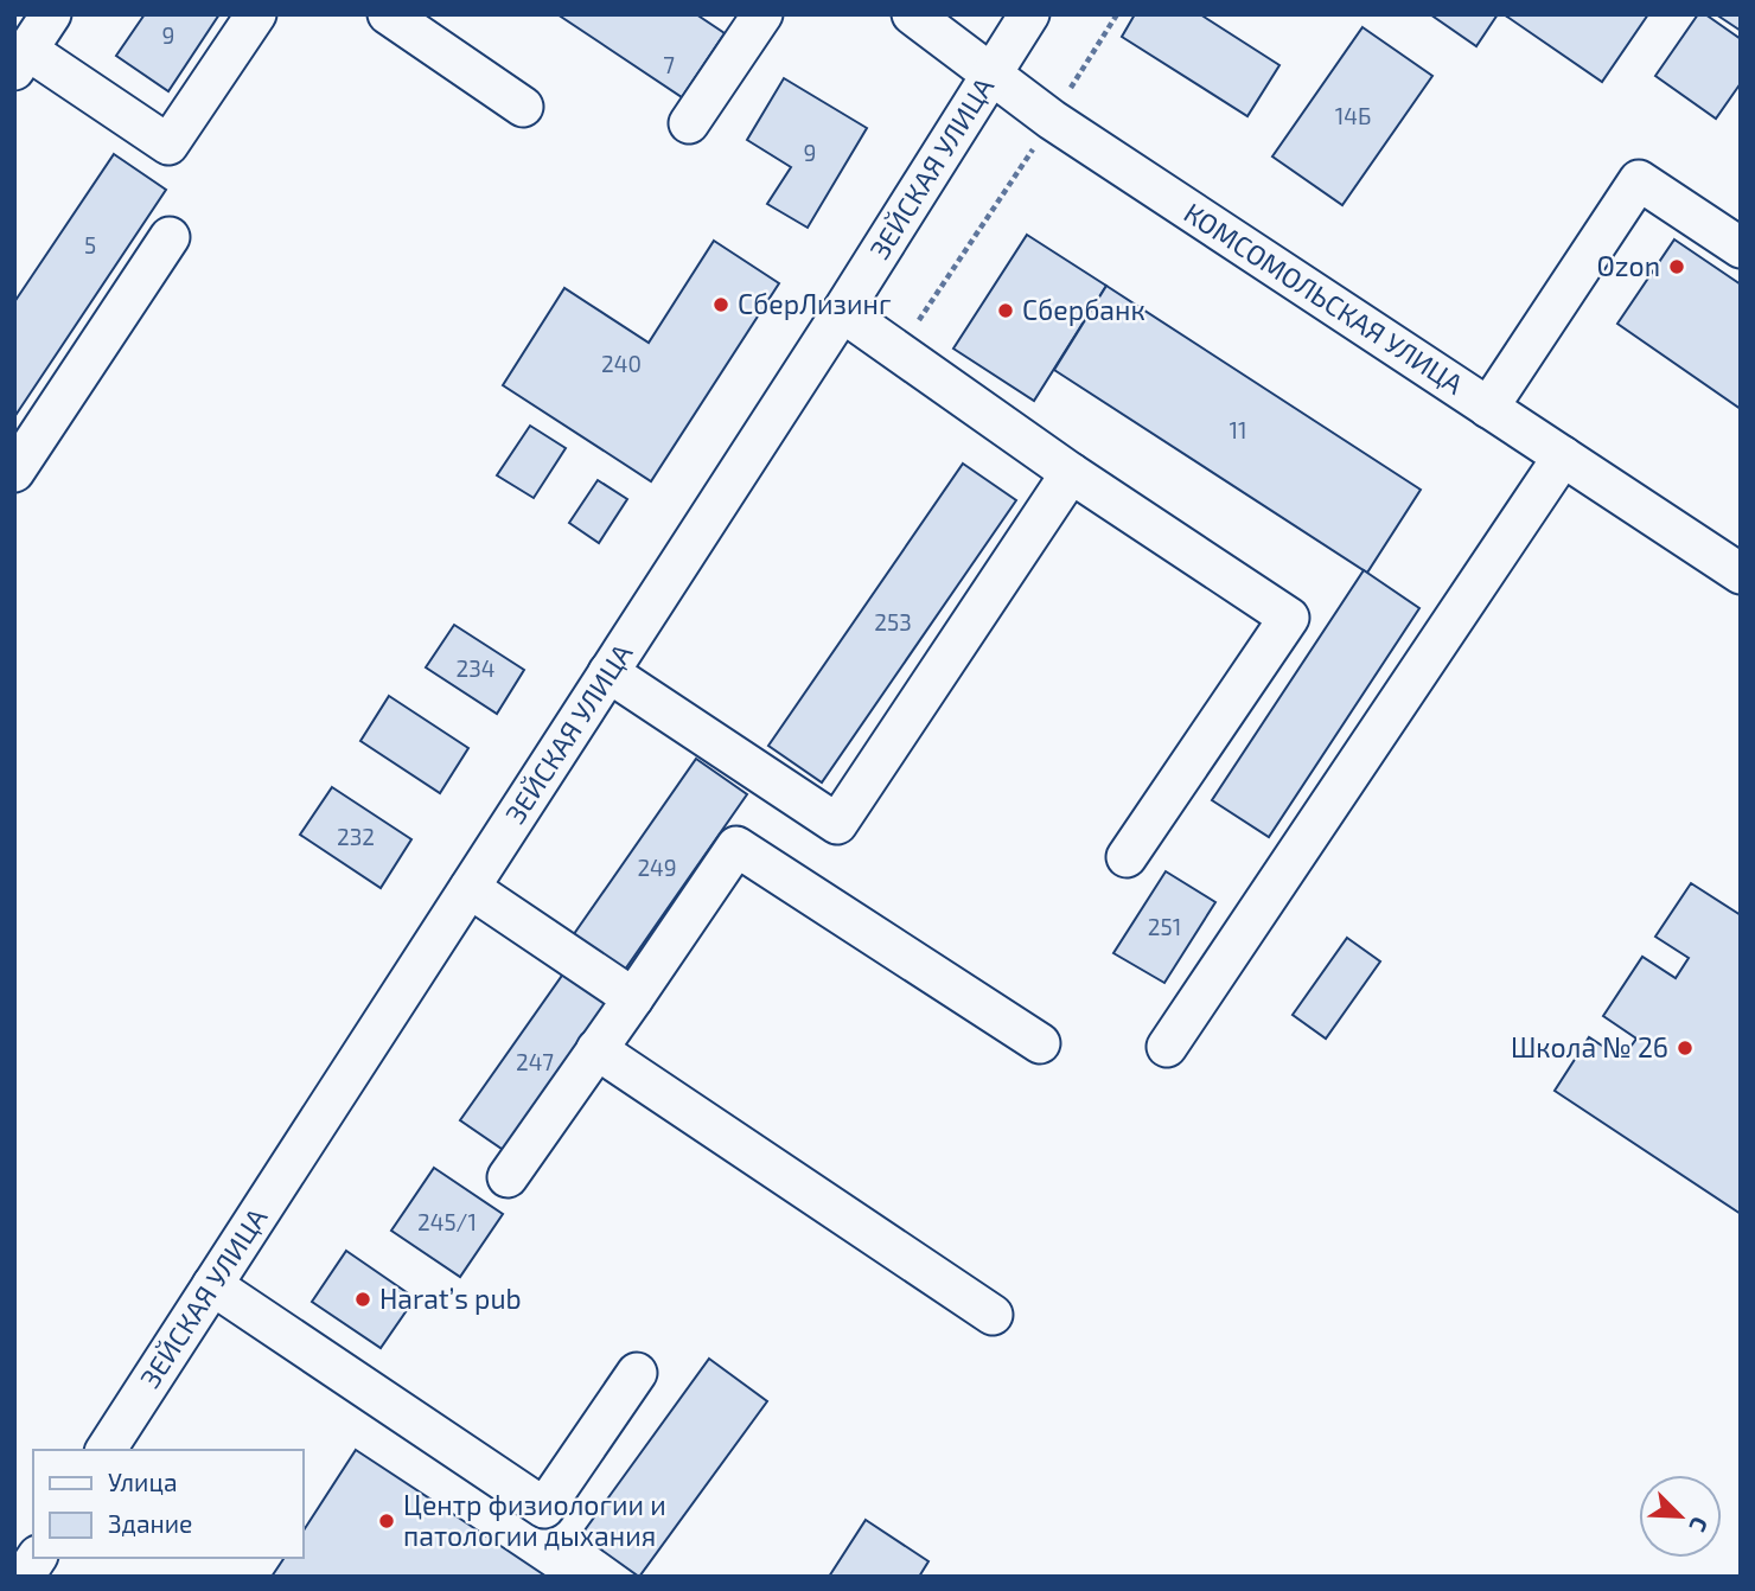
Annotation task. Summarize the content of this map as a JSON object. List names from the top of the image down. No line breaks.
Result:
{"streets":{"street":["ЗЕЙСКАЯ УЛИЦА","КОМСОМОЛЬСКАЯ УЛИЦА"]},"crossings":[["ЗЕЙСКАЯ УЛИЦА","КОМСОМОЛЬСКАЯ УЛИЦА"]],"places":["Ozon","СберЛизинг","Сбербанк","Школа № 26","Harat’s pub","Центр физиологии и патологии дыхания"],"house_numbers":["9","7","14Б","9","5","240","11","253","234","232","249","251","247","245/1"],"legend":["Улица","Здание"],"north":"bottom right"}
